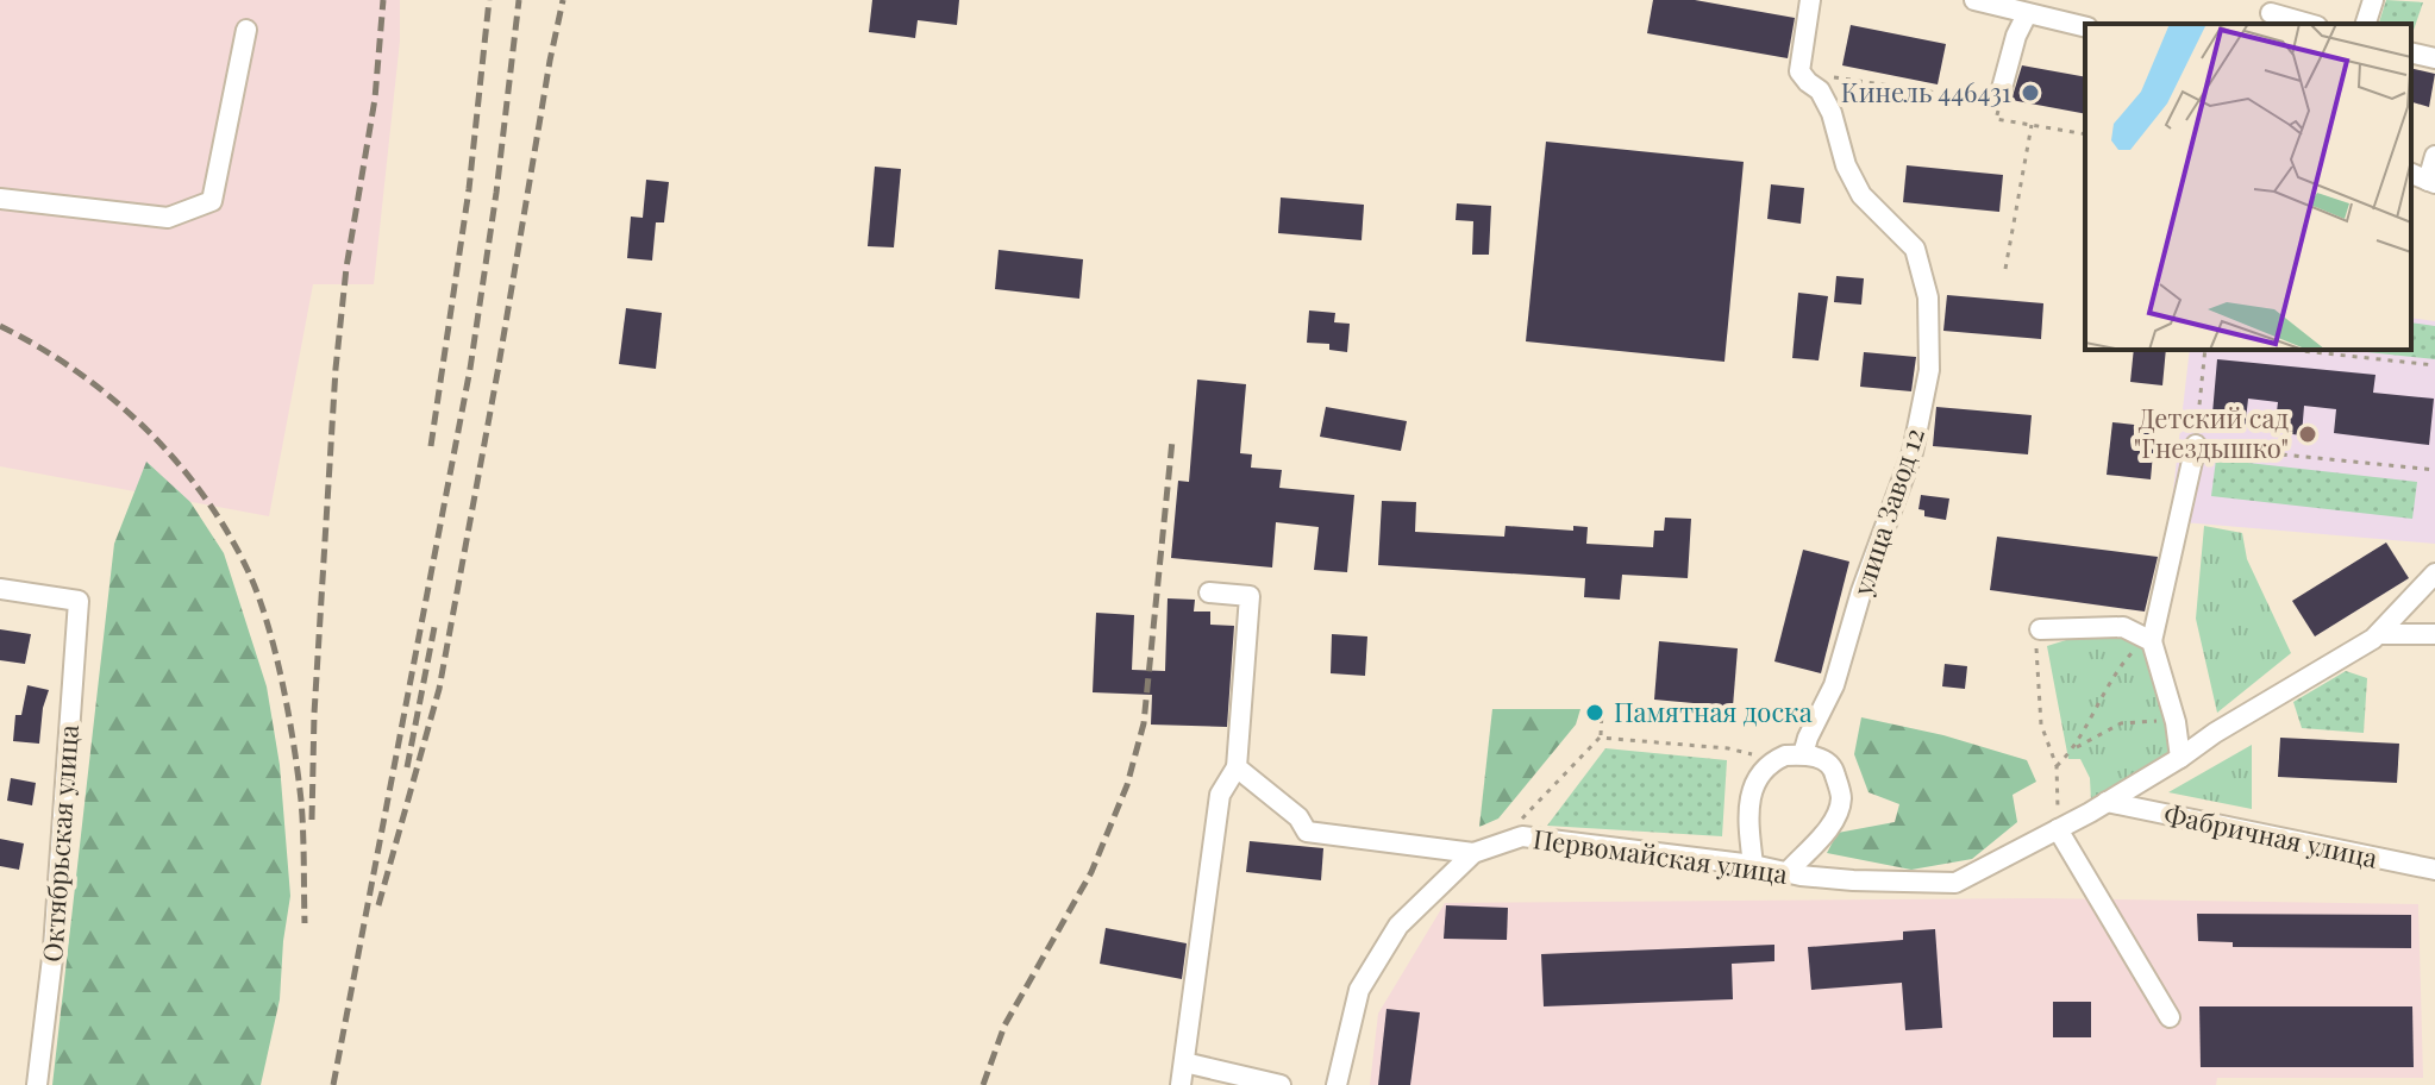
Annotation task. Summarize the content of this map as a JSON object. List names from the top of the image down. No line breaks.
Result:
{"streets":{"street":["улица Завод 12","Фабричная улица","Октябрьская улица","Первомайская улица"]},"crossings":[["улица Завод 12","Первомайская улица"],["Фабричная улица","Первомайская улица"]],"places":["Кинель 446431","Детский сад \"Гнездышко\"","Памятная доска"]}
